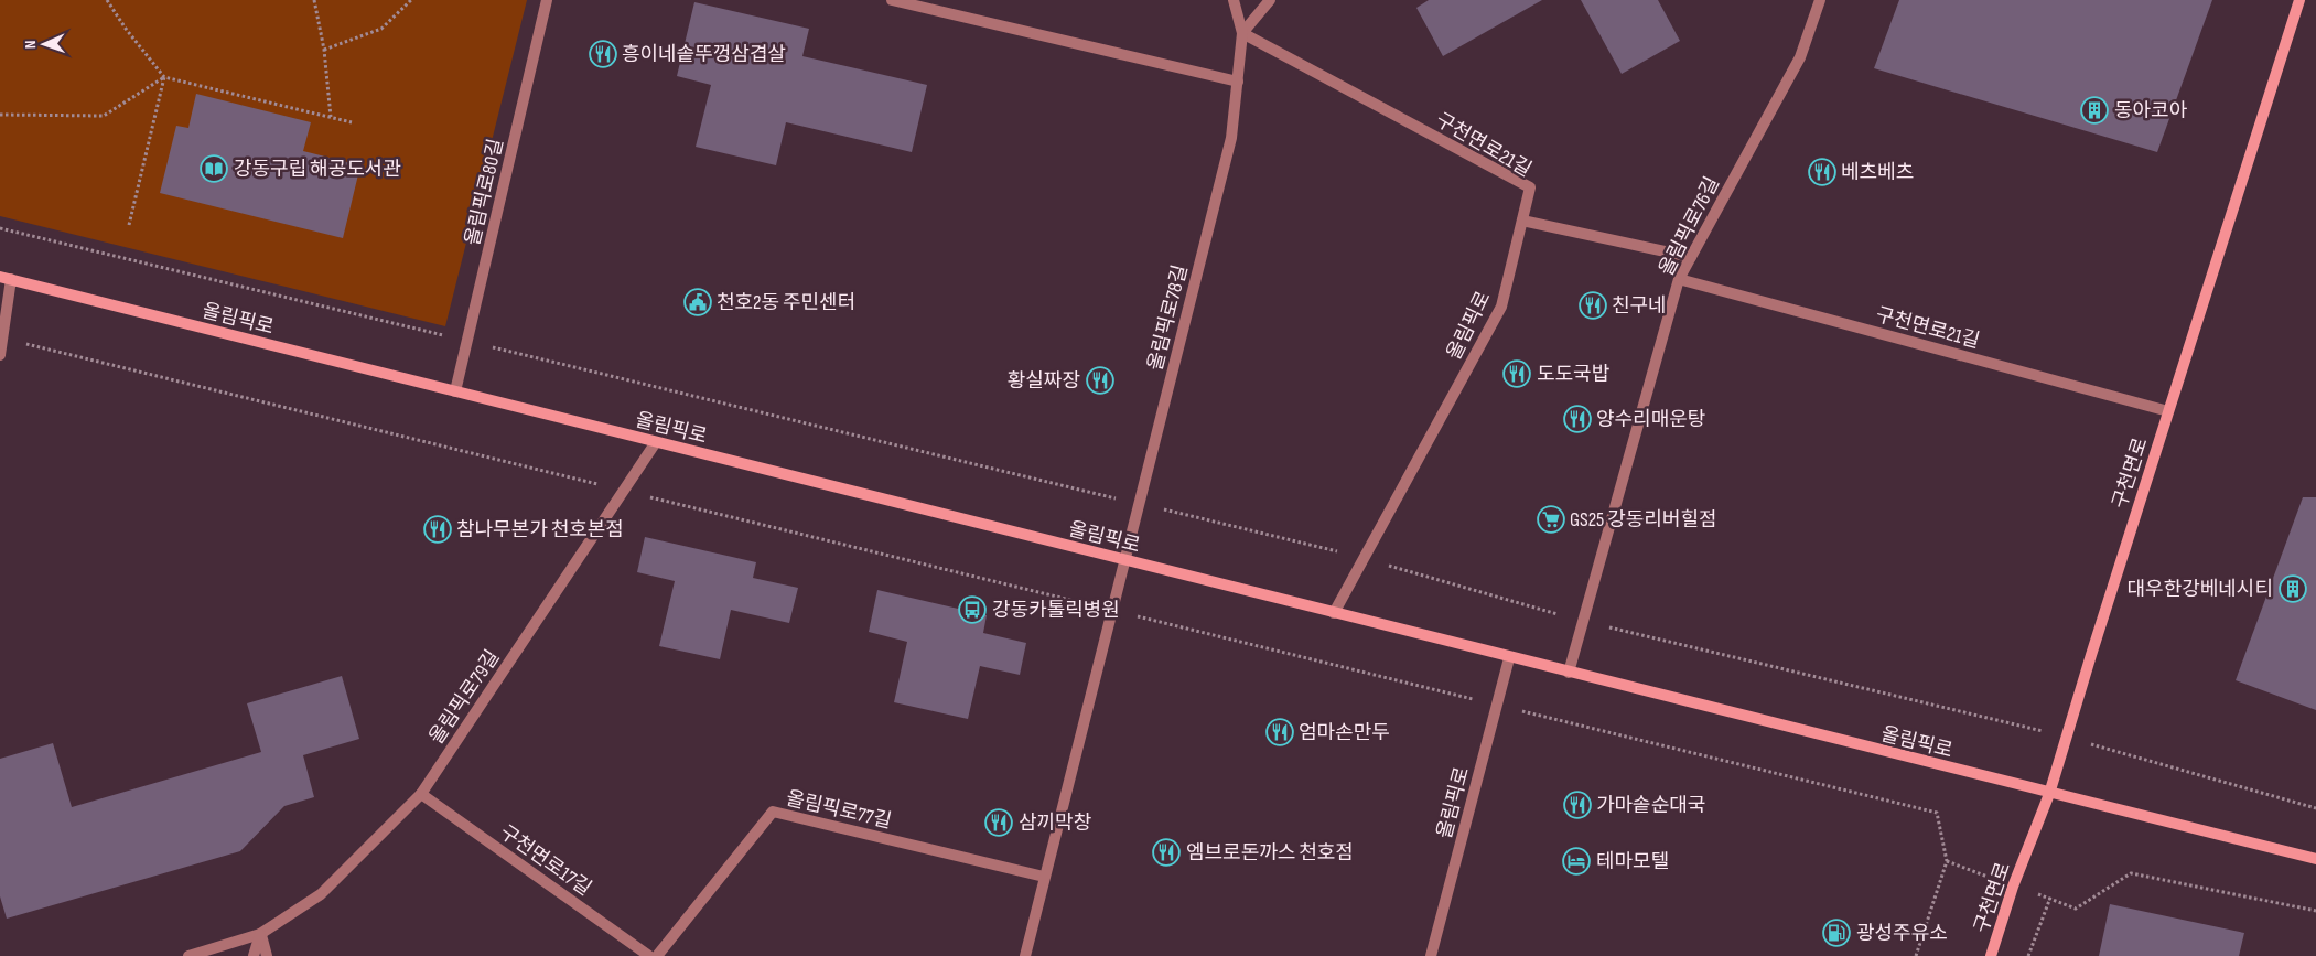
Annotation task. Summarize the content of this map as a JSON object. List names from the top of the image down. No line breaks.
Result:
{"streets":{"main road":["올림픽로","구천면로"],"street":["구천면로21길","올림픽로80길","올림픽로76길","올림픽로78길","올림픽로79길","올림픽로77길","구천면로17길"]},"crossings":[["구천면로21길","올림픽로76길"],["구천면로21길","올림픽로78길"],["구천면로21길","올림픽로"],["구천면로21길","구천면로"],["올림픽로80길","올림픽로"],["올림픽로76길","올림픽로"],["올림픽로78길","올림픽로"],["올림픽로","구천면로"],["올림픽로","올림픽로79길"],["올림픽로79길","구천면로17길"]],"places":{"restaurant":["흥이네솥뚜껑삼겹살","베츠베츠","친구네","도도국밥","황실짜장","양수리매운탕","참나무본가 천호본점","엄마손만두","가마솥순대국","삼끼막창","엠브로돈까스 천호점"],"building":["동아코아","대우한강베네시티"],"library":["강동구립 해공도서관"],"public building":["천호2동 주민센터"],"supermarket":["GS25 강동리버힐점"],"bus stop":["강동카톨릭병원"],"hotel":["테마모텔"],"fuel station":["광성주유소"]},"north":"left"}
